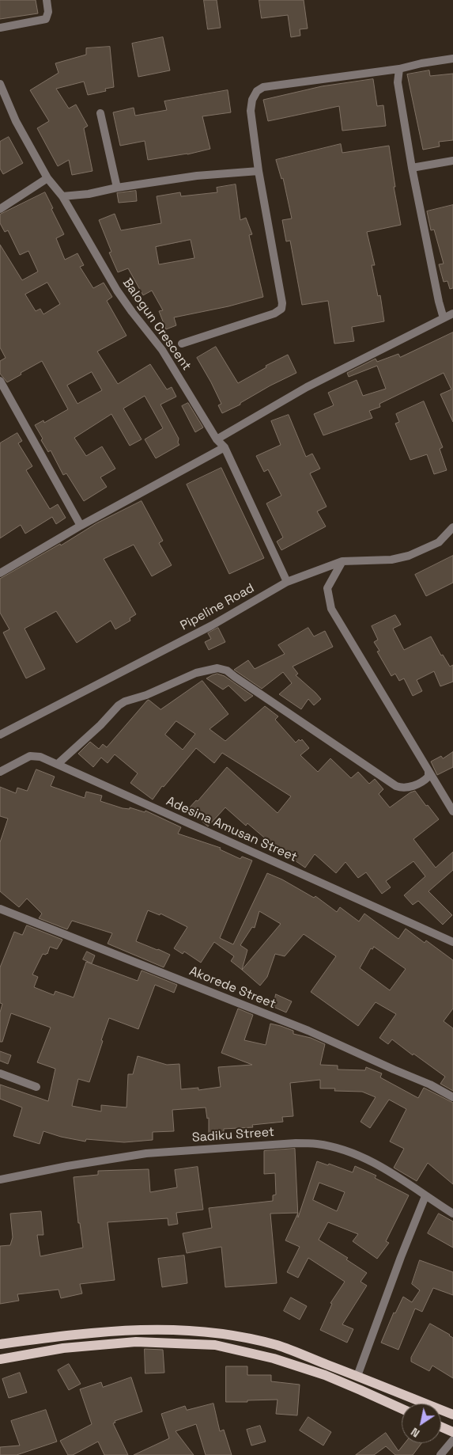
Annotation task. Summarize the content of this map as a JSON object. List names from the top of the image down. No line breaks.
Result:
{"streets":{"street":["Balogun Crescent","Pipeline Road","Adesina Amusan Street","Akorede Street","Sadiku Street"]},"crossings":[["Balogun Crescent","Pipeline Road"]],"north":"bottom left"}
